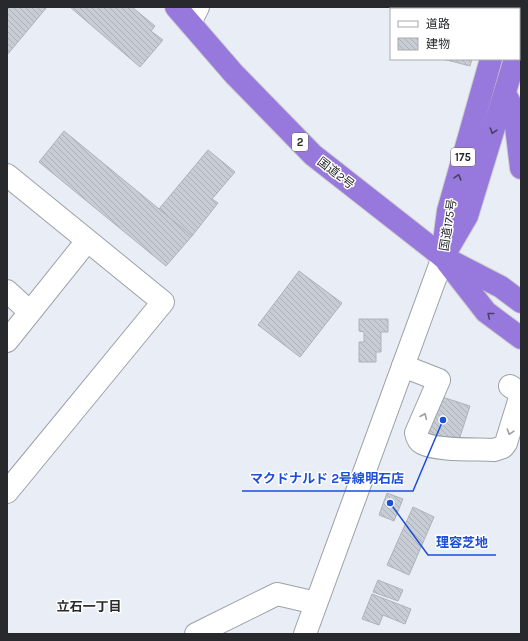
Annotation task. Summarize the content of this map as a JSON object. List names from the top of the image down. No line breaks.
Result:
{"streets":{"highway":["2","175","国道2号","国道175号"]},"crossings":[["国道2号","国道175号"]],"districts":["立石一丁目"],"places":["マクドナルド 2号線明石店","理容芝地"],"legend":["道路","建物"]}
